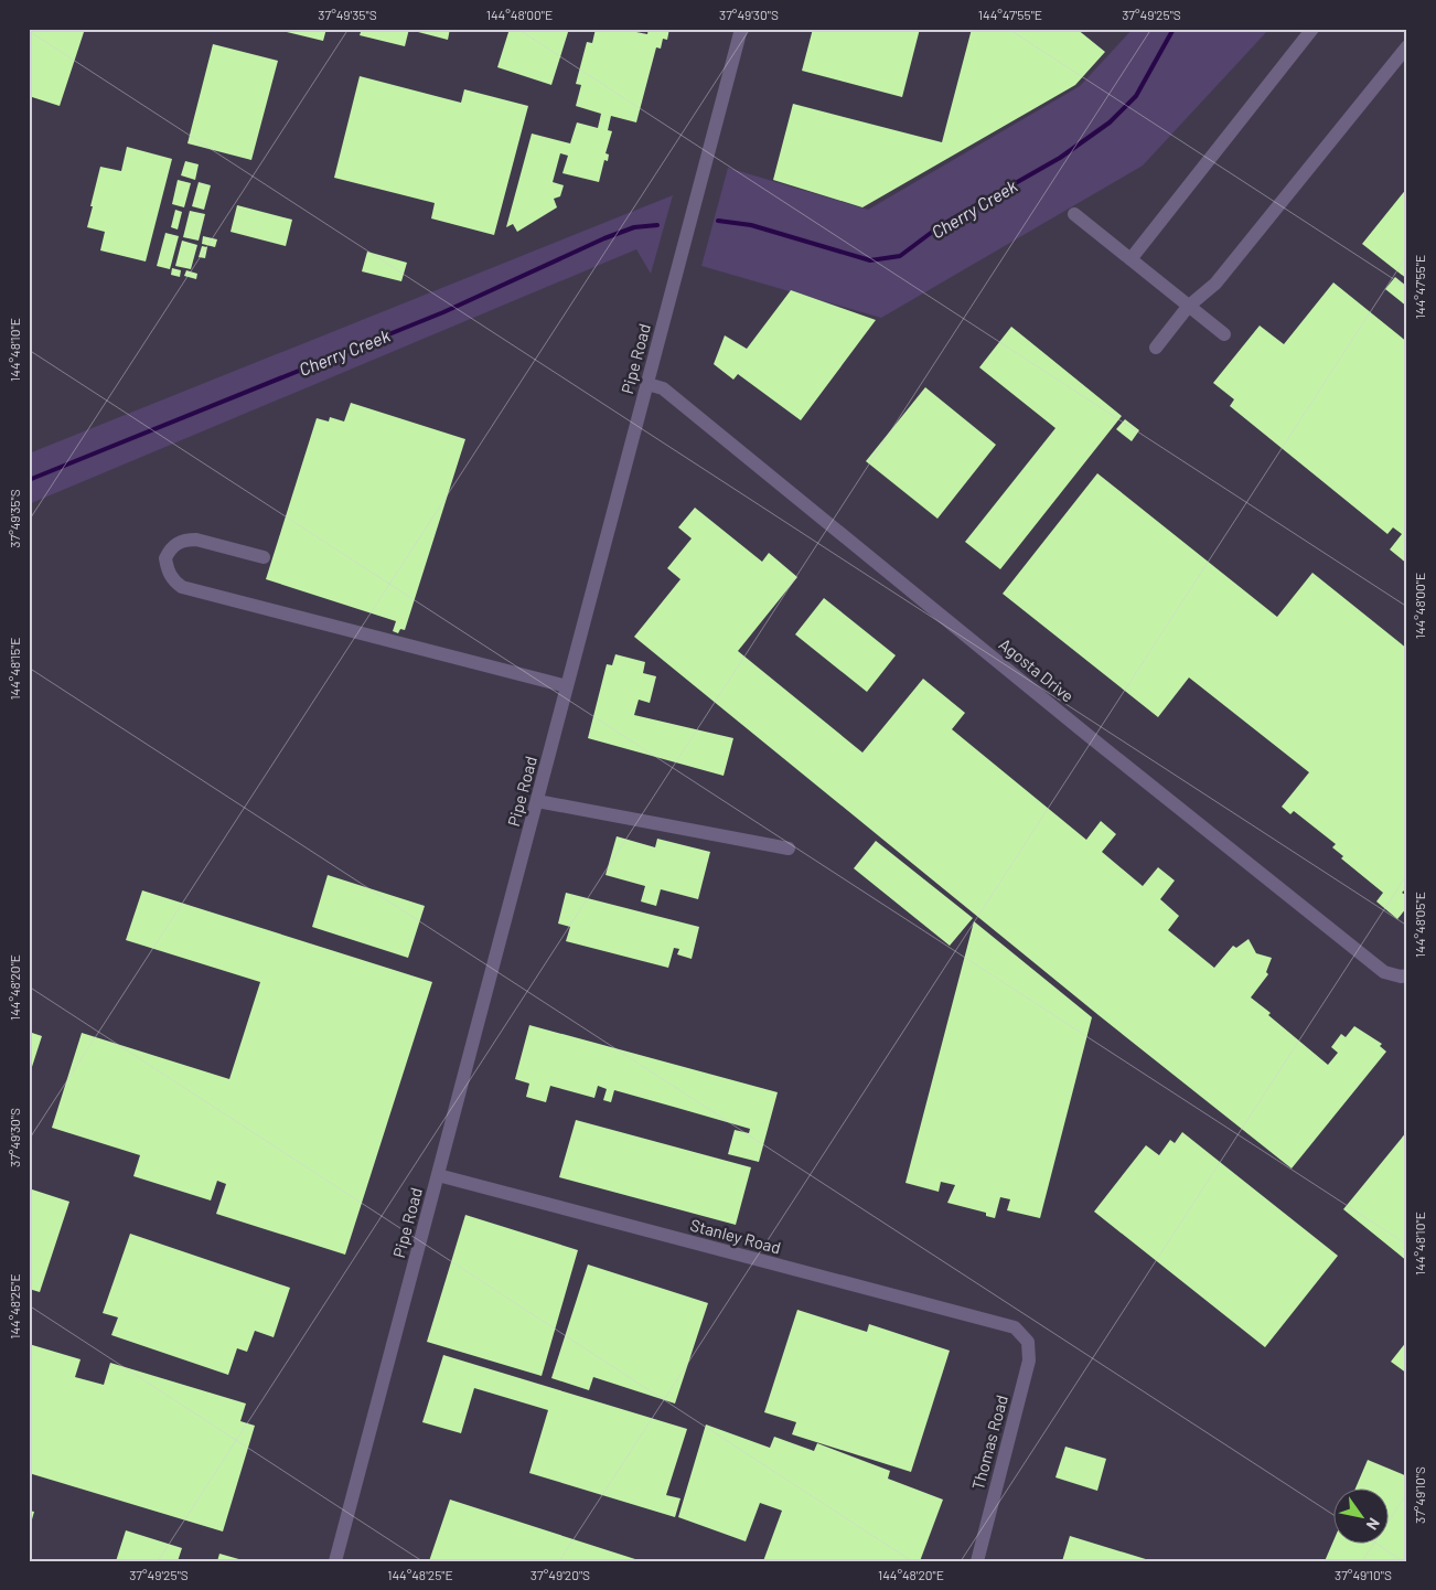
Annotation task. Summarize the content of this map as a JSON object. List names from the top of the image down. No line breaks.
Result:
{"streets":{"street":["Pipe Road","Agosta Drive","Stanley Road","Thomas Road"]},"crossings":[["Pipe Road","Agosta Drive"],["Pipe Road","Stanley Road"],["Stanley Road","Thomas Road"]],"water":["Cherry Creek"],"north":"bottom right","coordinates":["37°49'35\"S","144°48'00\"E","37°49'30\"S","144°47'55\"E","37°49'25\"S","144°48'10\"E","144°48'15\"E","144°48'05\"E","144°48'20\"E","144°48'25\"E","37°49'10\"S","37°49'20\"S"]}
